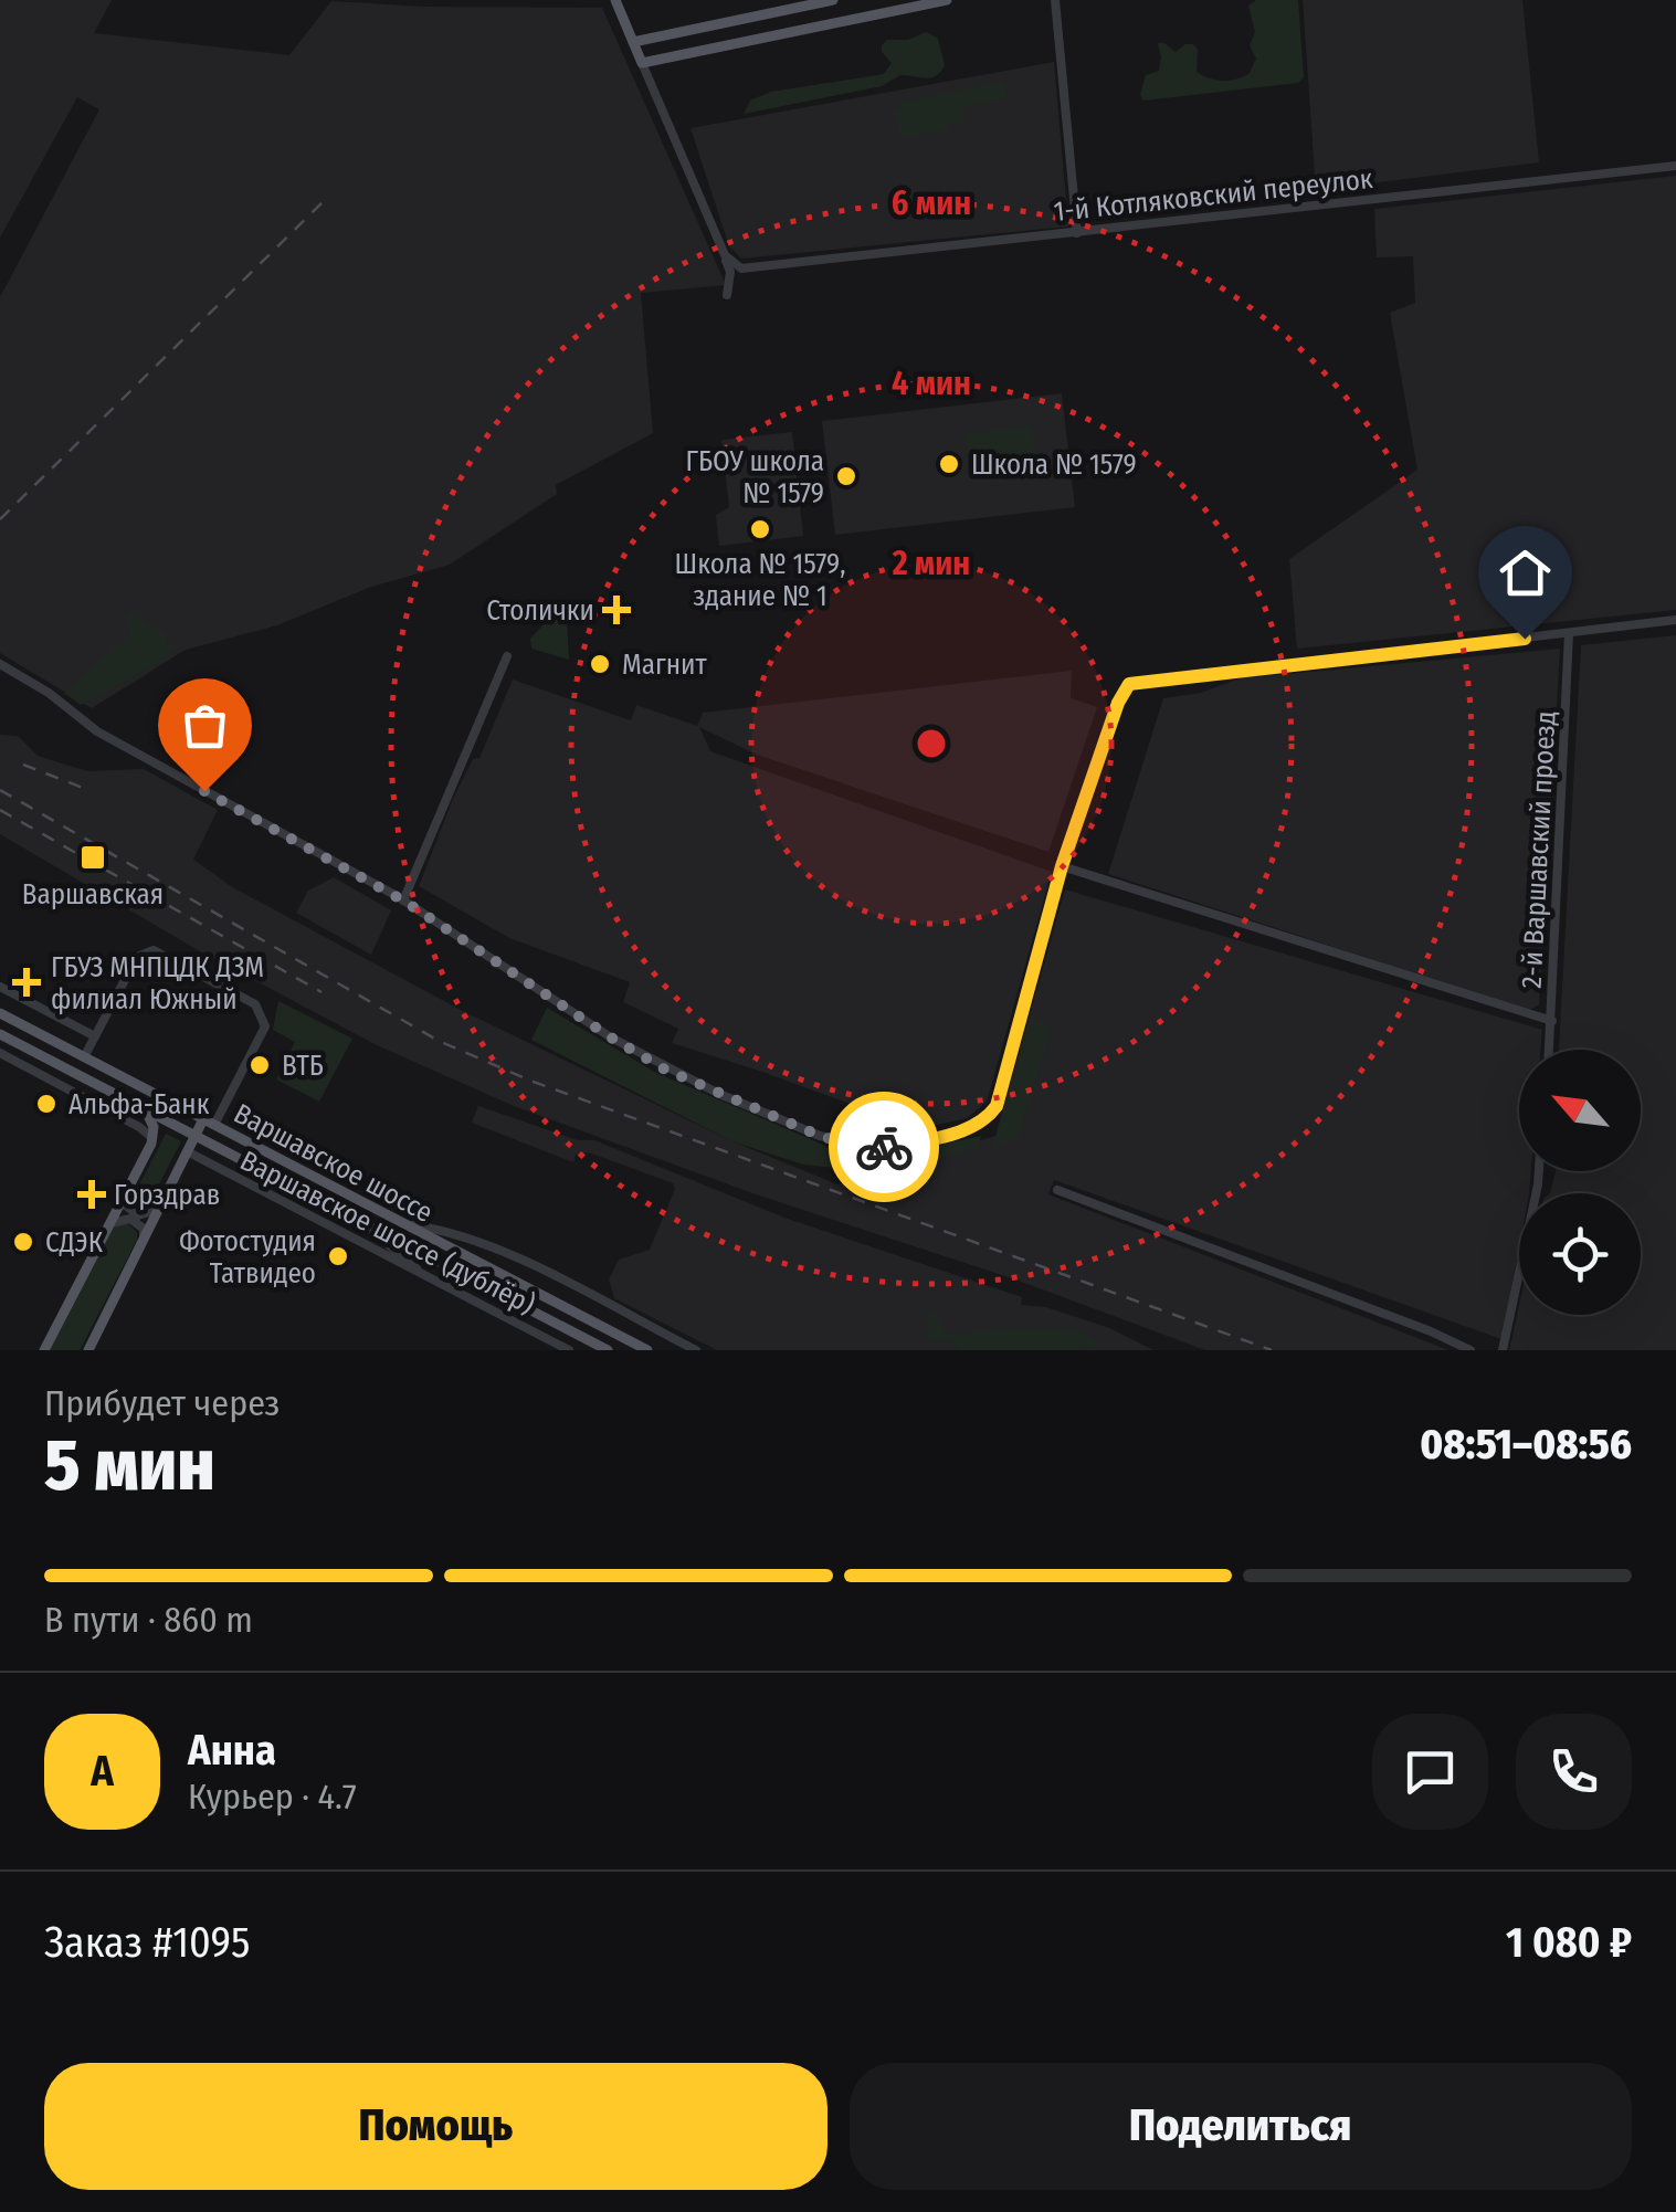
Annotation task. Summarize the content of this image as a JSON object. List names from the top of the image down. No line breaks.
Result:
{"streets":{"main road":["Варшавское шоссе"],"street":["1-й Котляковский переулок","2-й Варшавский проезд","Варшавское шоссе (дублёр)"]},"crossings":[["Варшавское шоссе","Варшавское шоссе (дублёр)"]],"places":{"other":["Школа № 1579","ГБОУ школа № 1579","Школа № 1579, здание № 1","Магнит","ВТБ","Альфа-Банк","СДЭК","Фотостудия Татвидео"],"health":["Столички","ГБУЗ МНПЦДК ДЗМ филиал Южный","Горздрав"],"transit":["Варшавская"]},"north":"top left","page":{"heading":["5 мин","Прибудет через","08:51–08:56"],"panel":["Анна","Курьер · 4.7","Заказ #1095","1 080 ₽"],"bar":"В пути · 860 m","round":"А","buttons":["Помощь","Поделиться"]},"rings":["6 мин","4 мин","2 мин"]}
